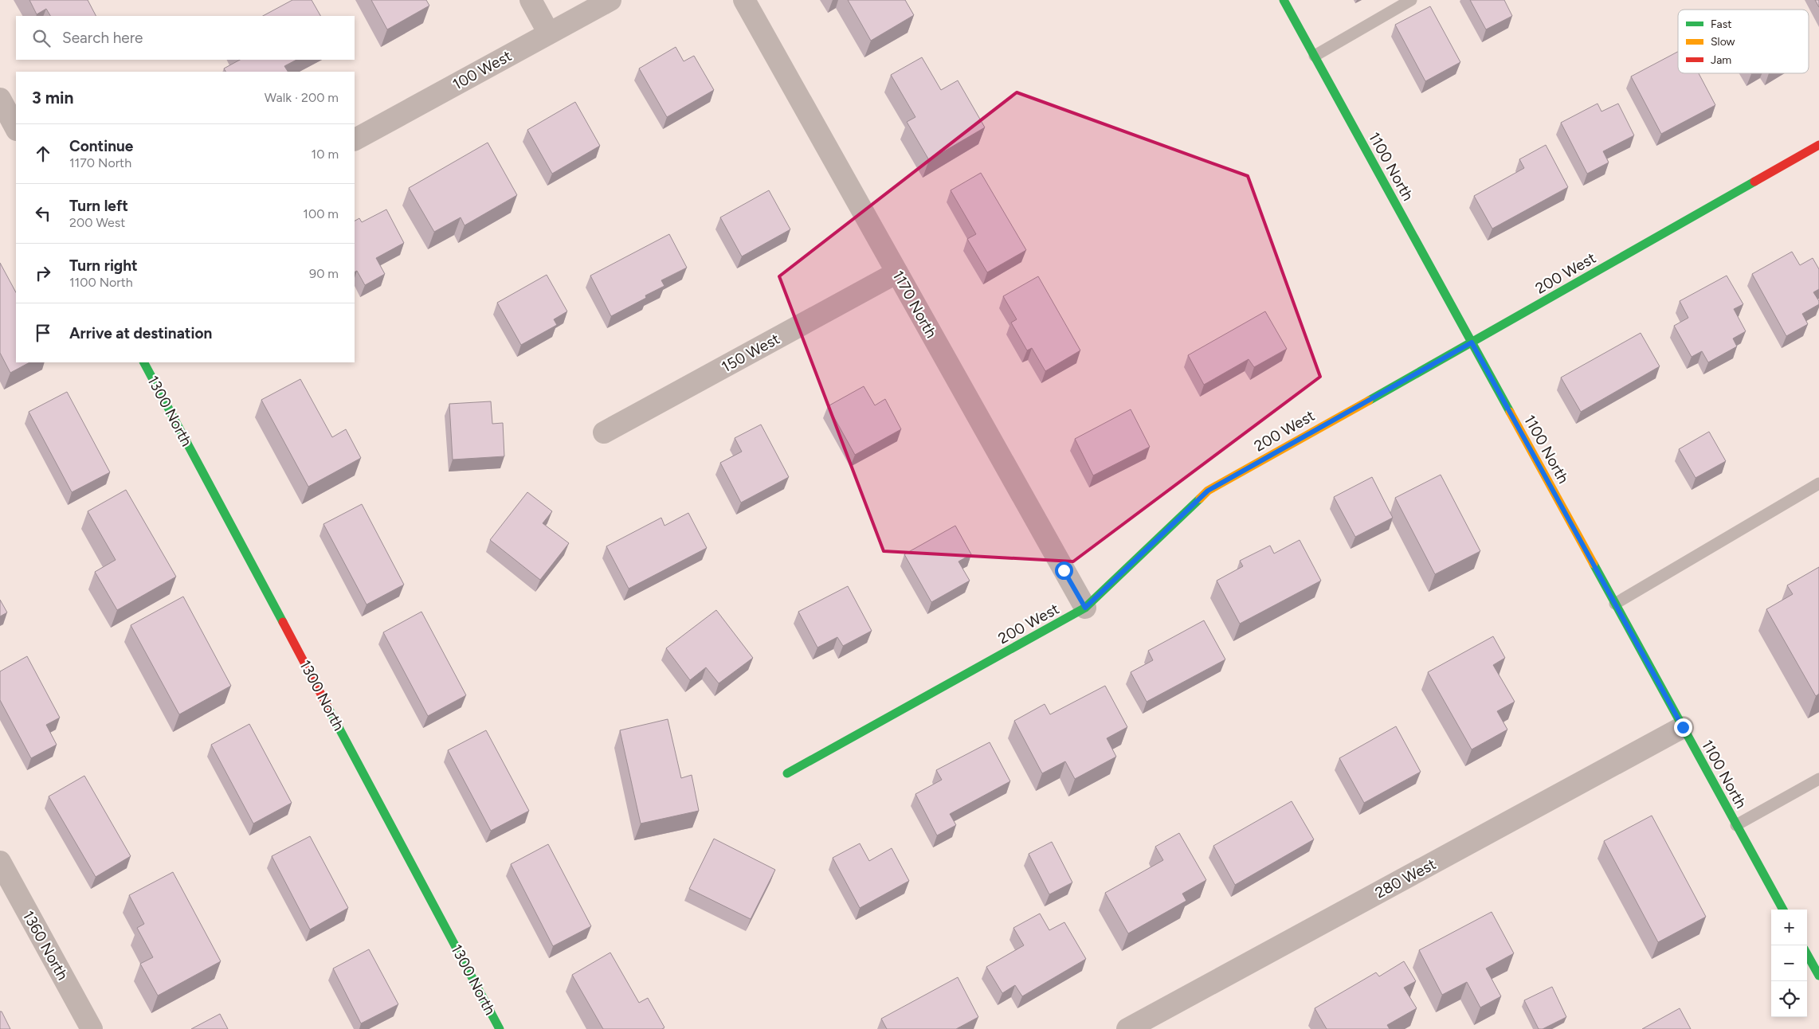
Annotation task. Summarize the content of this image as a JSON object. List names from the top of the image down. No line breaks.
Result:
{"streets":{"street":["100 West","1100 North","200 West","1170 North","150 West","1300 North","280 West","1360 North"]},"crossings":[["1100 North","200 West"],["1100 North","280 West"],["200 West","1170 North"],["1170 North","150 West"]],"legend":["Fast","Slow","Jam"],"page":{"search":"Search here","heading":["3 min","Walk · 200 m"],"list":[["Continue","1170 North","10 m"],["Turn left","200 West","100 m"],["Turn right","1100 North","90 m"],"Arrive at destination"],"map_buttons":["+","−"]}}
